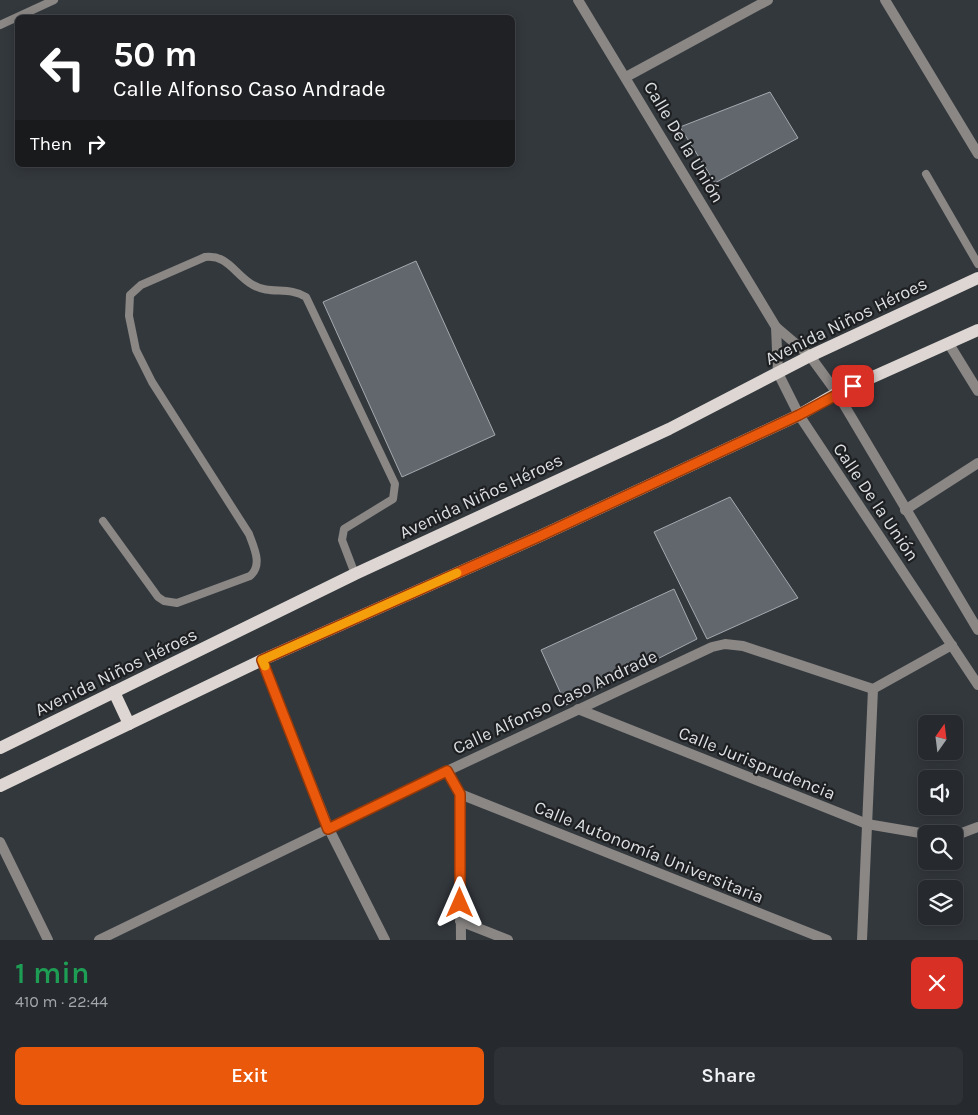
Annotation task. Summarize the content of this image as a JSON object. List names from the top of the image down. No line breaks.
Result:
{"streets":{"main road":["Avenida Niños Héroes"],"street":["Calle De la Unión","Calle Alfonso Caso Andrade","Calle Jurisprudencia","Calle Autonomía Universitaria"]},"crossings":[["Calle De la Unión","Avenida Niños Héroes"],["Calle Alfonso Caso Andrade","Calle Jurisprudencia"]],"north":"top","page":{"turn":["50 m","Calle Alfonso Caso Andrade"],"then":"Then","heading":["1 min","410 m · 22:44"],"buttons":["Exit","Share"]}}
